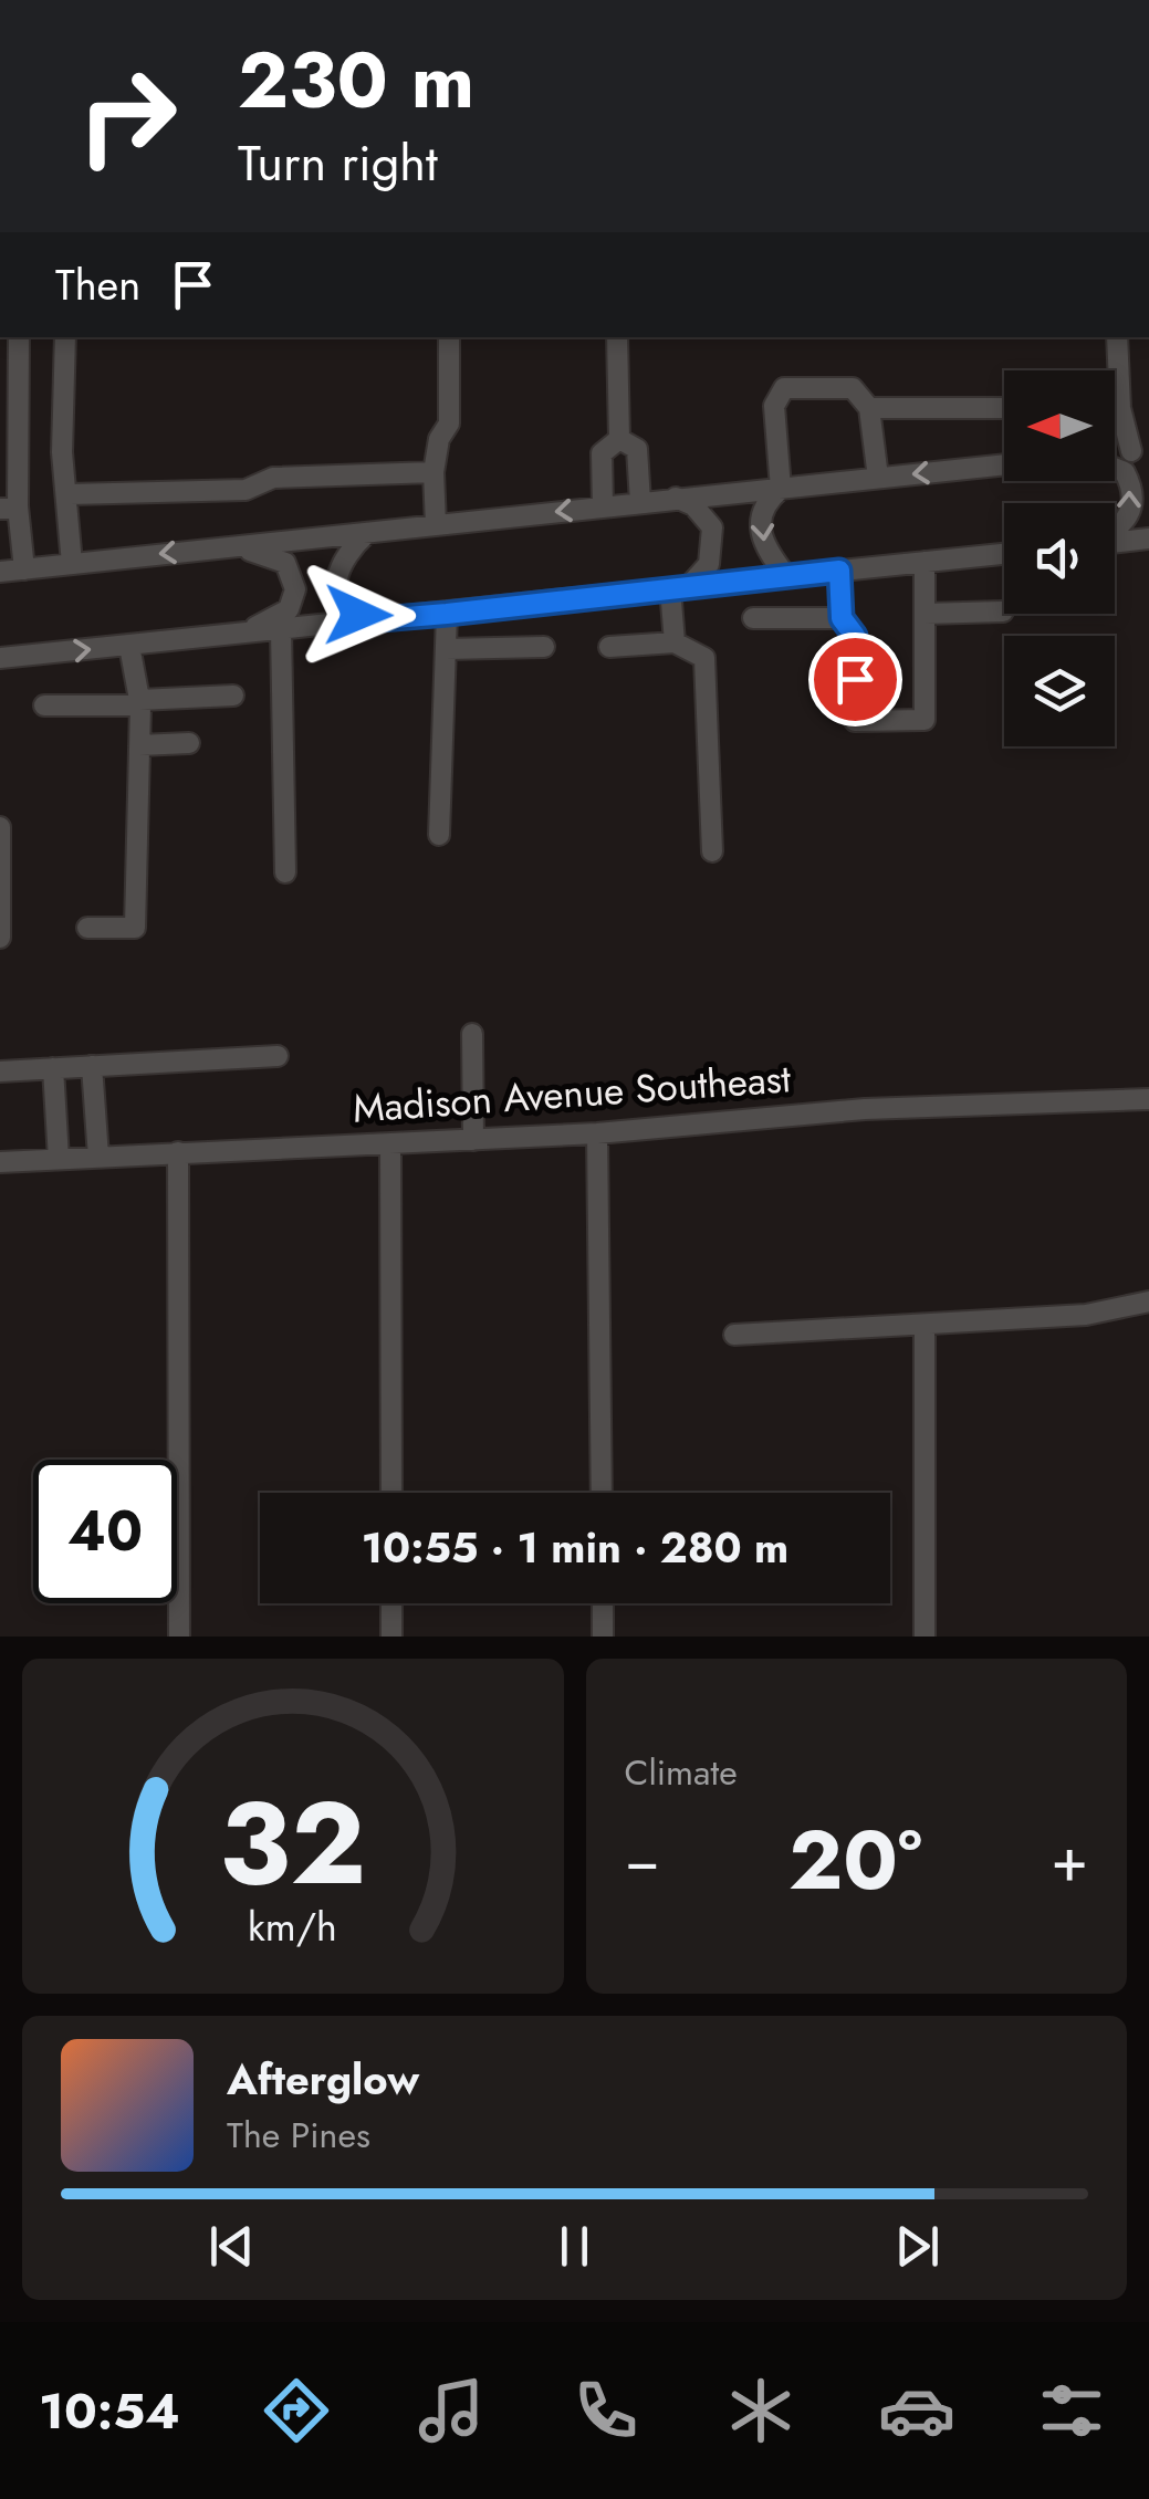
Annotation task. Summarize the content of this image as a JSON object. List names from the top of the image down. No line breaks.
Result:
{"streets":{"street":["Madison Avenue Southeast"]},"north":"left","page":{"turn":["230 m","Turn right"],"then":"Then","limit":"40","trip":"10:55 · 1 min · 280 m","tile":"Climate","heat":["−","20°","+"],"song":["Afterglow","The Pines"],"tabs":"10:54","gauge":["32","km/h"]}}
